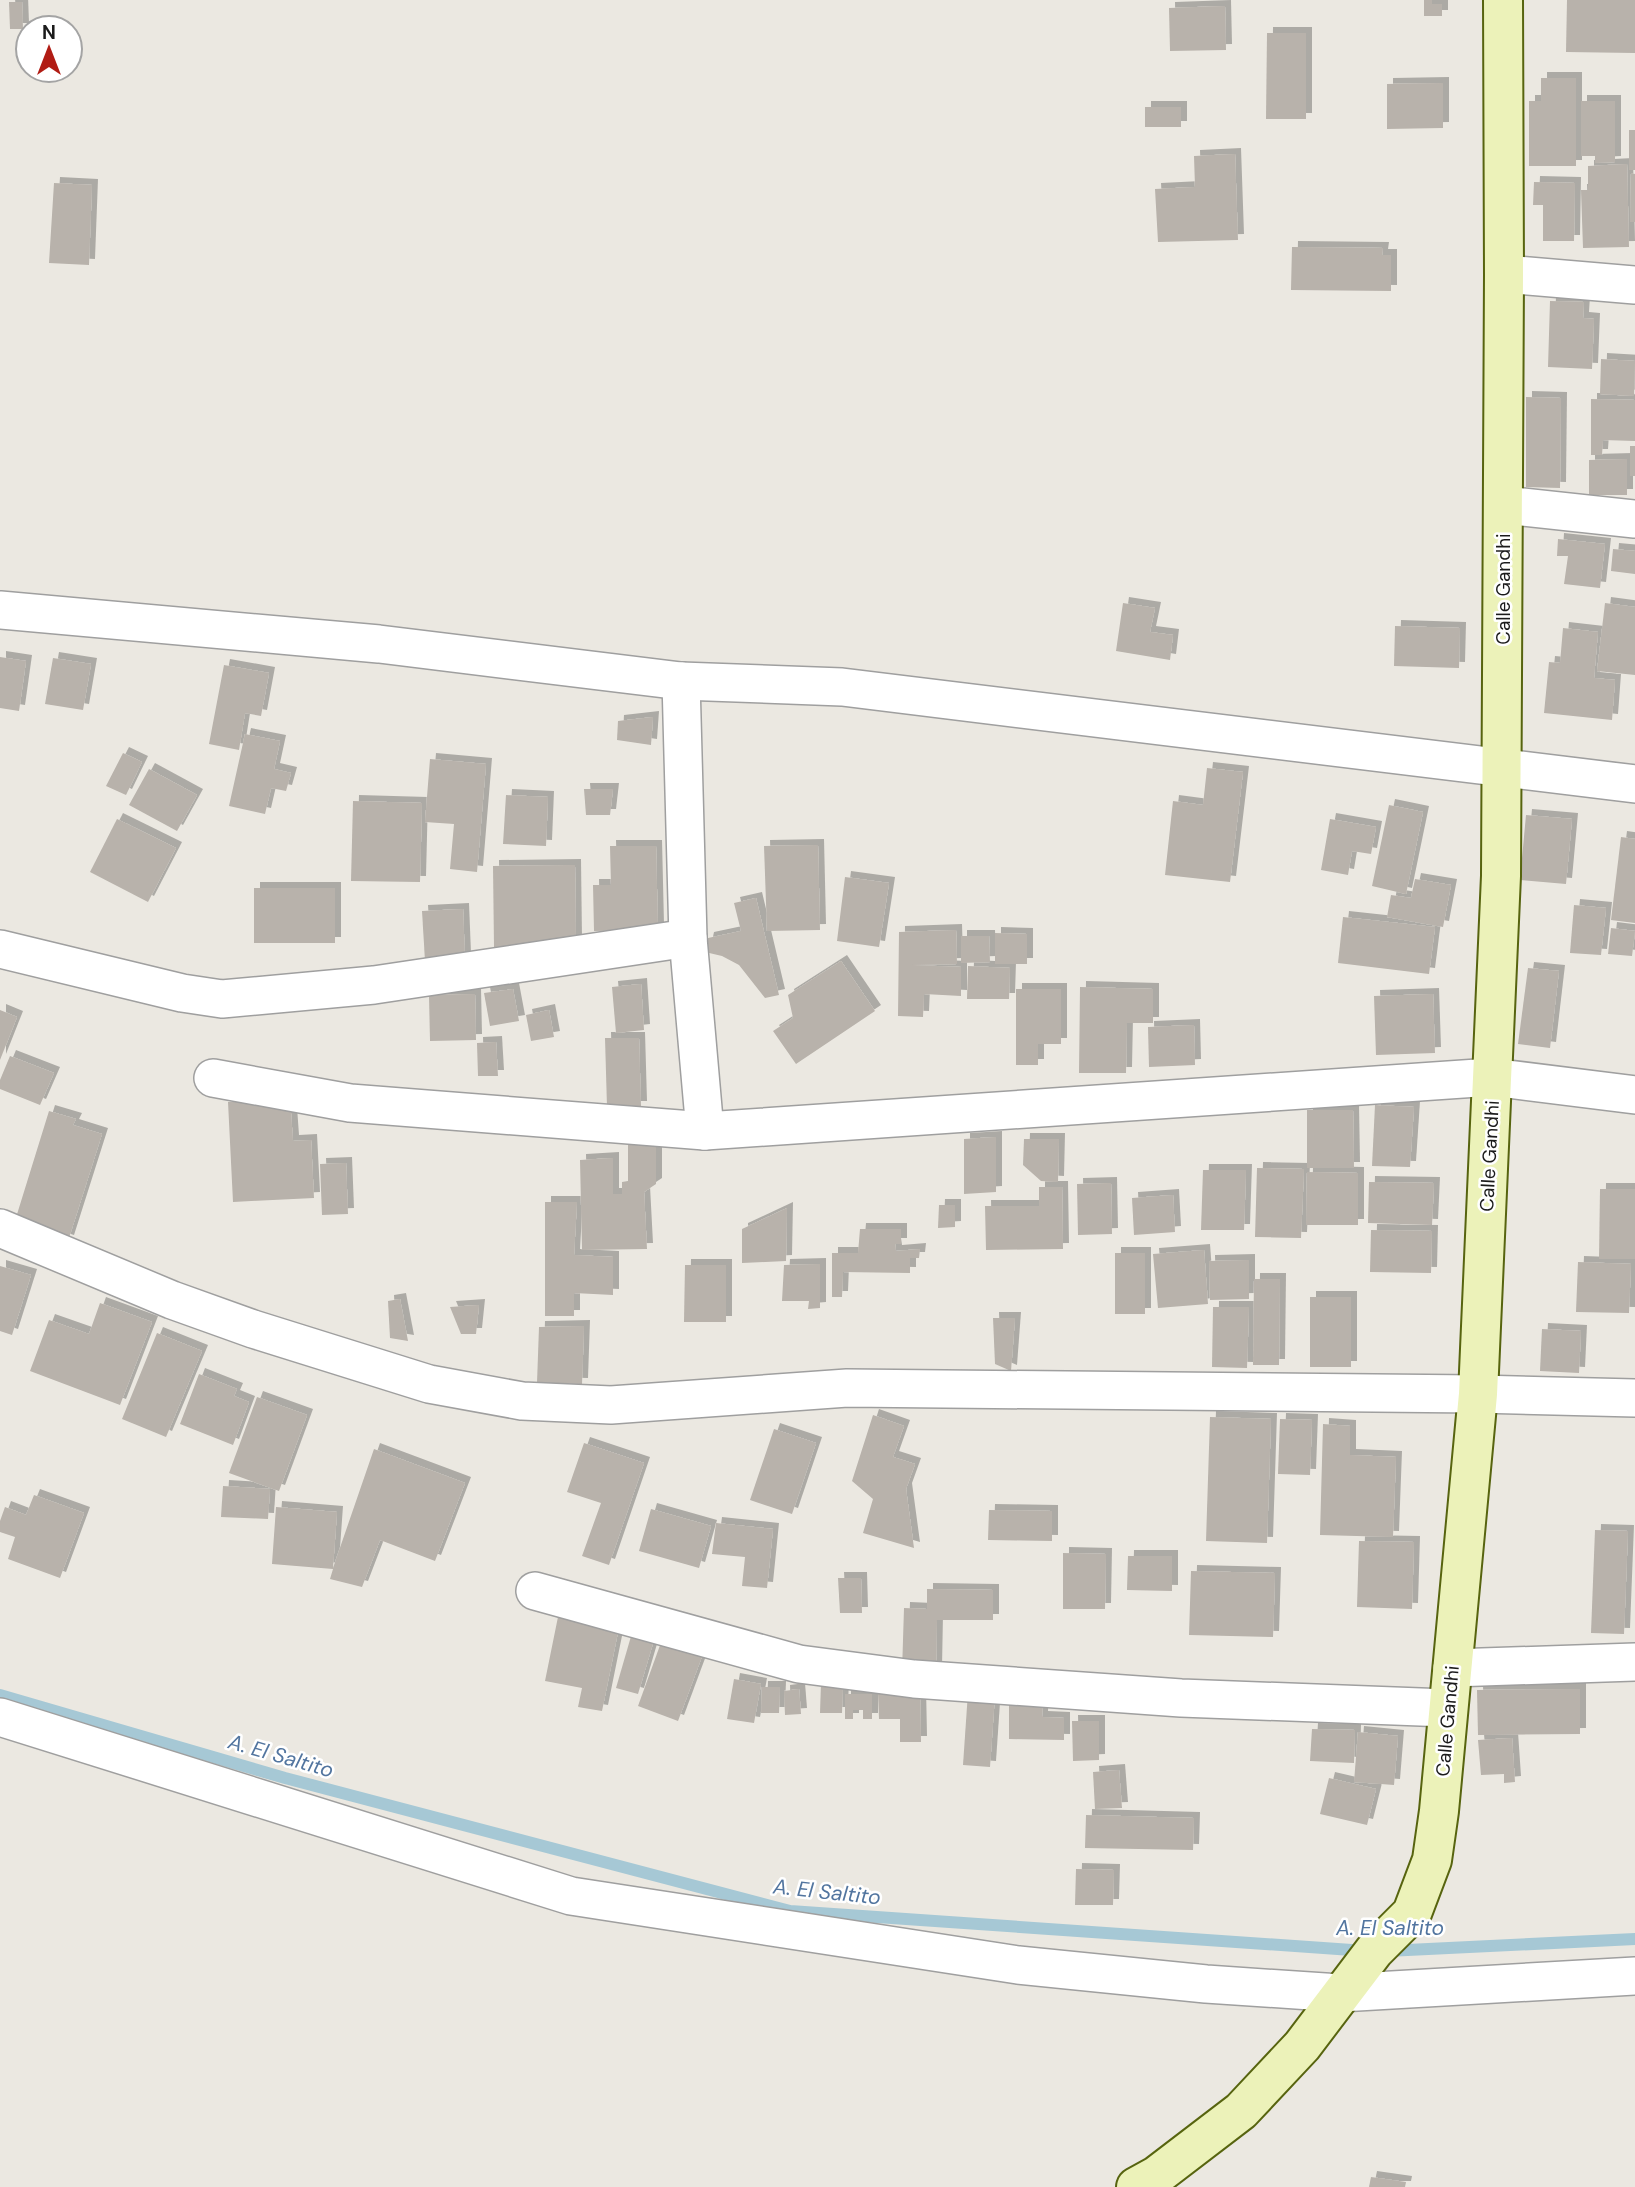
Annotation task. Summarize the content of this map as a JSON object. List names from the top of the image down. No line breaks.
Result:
{"streets":{"main road":["Calle Gandhi"]},"water":["A. El Saltito"],"north":"top"}
